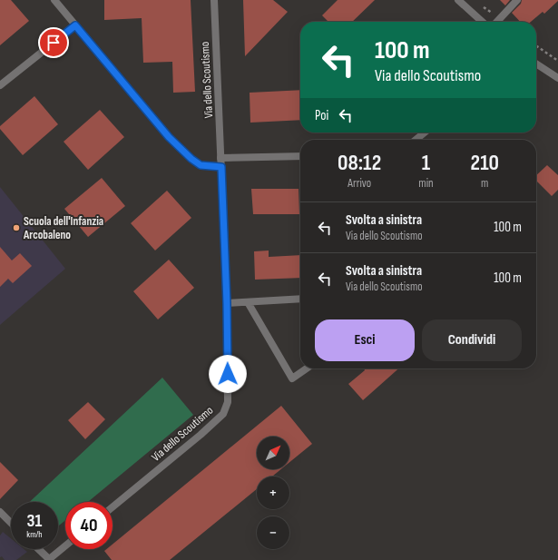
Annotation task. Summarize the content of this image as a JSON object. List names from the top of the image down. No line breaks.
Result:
{"streets":{"street":["Via dello Scoutismo"]},"places":["Scuola dell'Infanzia Arcobaleno"],"north":"top right","page":{"turn":["100 m","Via dello Scoutismo"],"then":"Poi","eta":["08:12","Arrivo","1","min","210","m"],"list":[{"name":"Svolta a sinistra","note":"Via dello Scoutismo","value":"100 m"},{"name":"Svolta a sinistra","note":"Via dello Scoutismo","value":"100 m"}],"buttons":["Esci","Condividi"],"map_buttons":["+","−"],"speed":"31 km/h","limit":"40"}}
